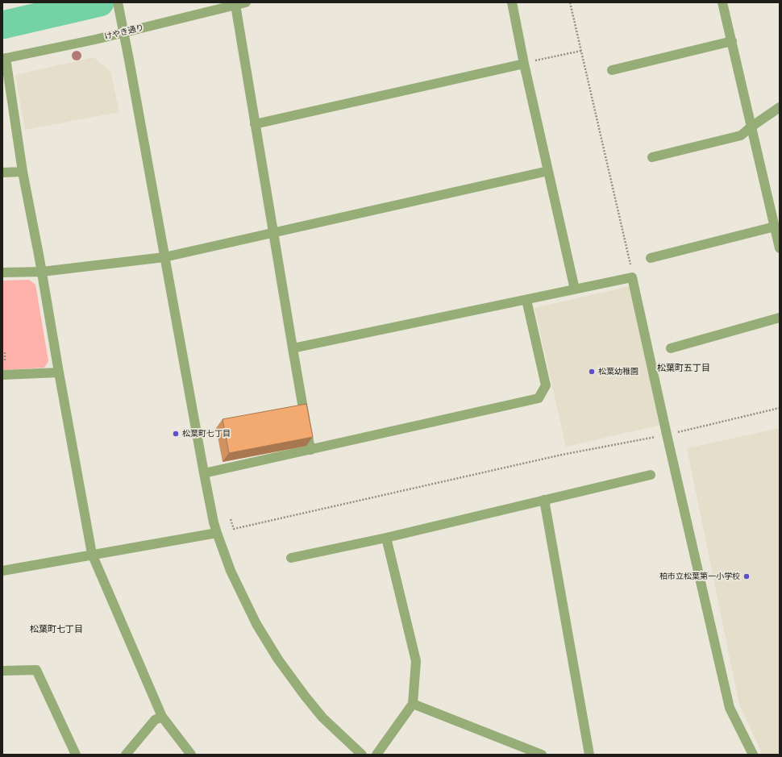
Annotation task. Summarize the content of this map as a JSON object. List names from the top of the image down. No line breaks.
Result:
{"streets":{"street":["けやき通り"]},"districts":["松葉町五丁目","松葉町七丁目"],"places":["松葉幼稚園","松葉町七丁目","柏市立松葉第一小学校"]}
